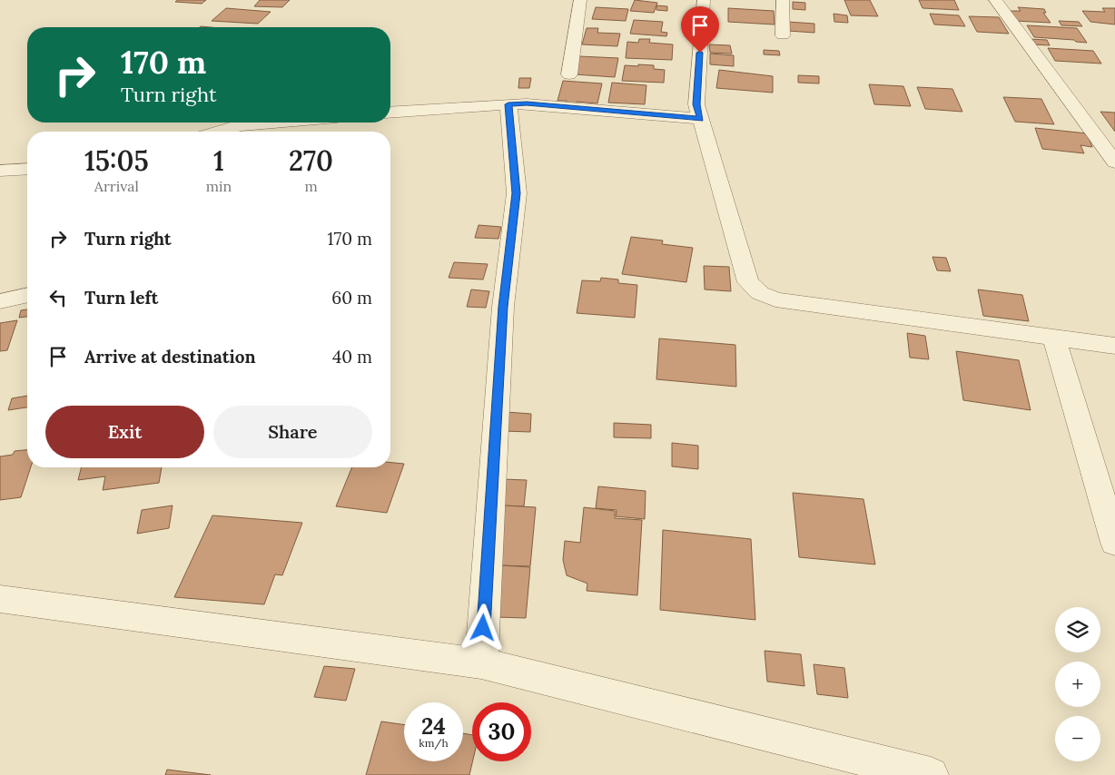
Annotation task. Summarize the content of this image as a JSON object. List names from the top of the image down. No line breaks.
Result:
{"page":{"turn":["170 m","Turn right"],"eta":["15:05","Arrival","1","min","270","m"],"list":[{"name":"Turn right","value":"170 m"},{"name":"Turn left","value":"60 m"},{"name":"Arrive at destination","value":"40 m"}],"buttons":["Exit","Share"],"map_buttons":["+","−"],"speed":"24 km/h","limit":"30"}}
